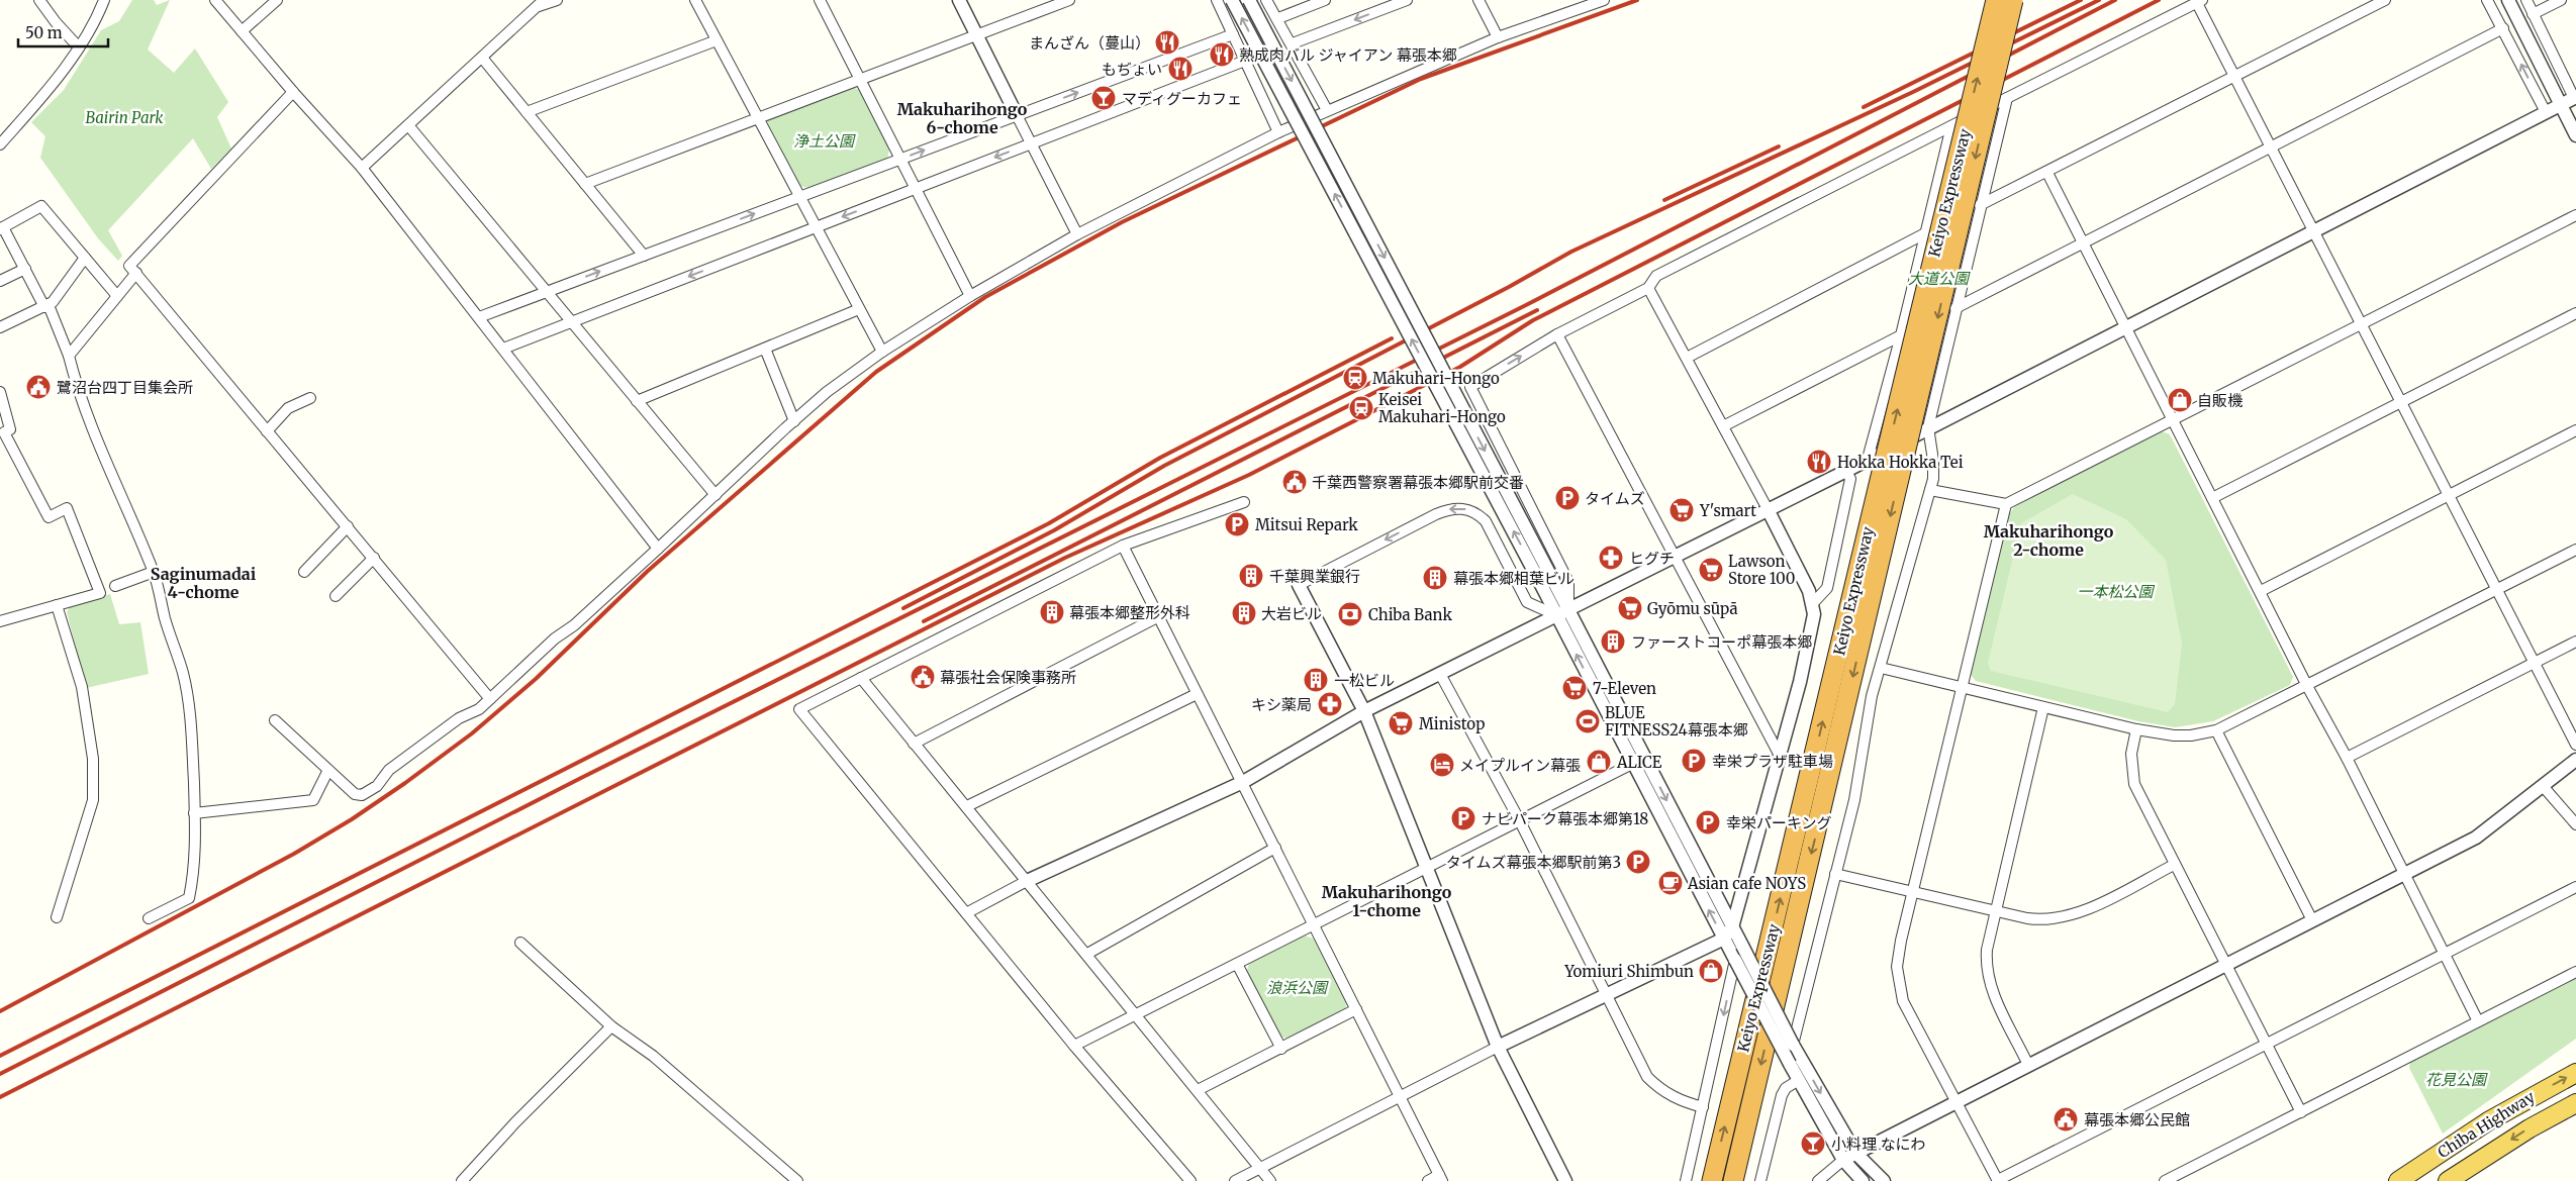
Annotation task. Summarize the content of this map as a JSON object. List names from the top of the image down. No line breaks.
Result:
{"streets":{"highway":["Keiyo Expressway","Chiba Highway"]},"districts":["Makuharihongo 6-chome","Makuharihongo 2-chome","Saginumadai 4-chome","Makuharihongo 1-chome"],"parks":["Bairin Park","浄土公園","大道公園","一本松公園","浪浜公園","花見公園"],"places":{"restaurant":["まんざん（蔓山）","熟成肉バル ジャイアン 幕張本郷","もぢょい","Hokka Hokka Tei"],"bar":["マディグーカフェ","小料理 なにわ"],"station":["Makuhari-Hongo","Keisei Makuhari-Hongo"],"public building":["鷺沼台四丁目集会所","千葉西警察署幕張本郷駅前交番","幕張社会保険事務所","幕張本郷公民館"],"shop":["自販機","ALICE","Yomiuri Shimbun"],"parking":["タイムズ","Mitsui Repark","幸栄プラザ駐車場","ナビパーク幕張本郷第18","幸栄パーキング","タイムズ幕張本郷駅前第3"],"supermarket":["Y'smart","Lawson Store 100","Gyōmu sūpā","7-Eleven","Ministop"],"pharmacy":["ヒグチ","キシ薬局"],"building":["千葉興業銀行","幕張本郷相葉ビル","幕張本郷整形外科","大岩ビル","ファーストコーポ幕張本郷","一松ビル"],"bank":["Chiba Bank"],"sports":["BLUE FITNESS24幕張本郷"],"hotel":["メイプルイン幕張"],"cafe":["Asian cafe NOYS"]},"scale_bar":"50 m"}
